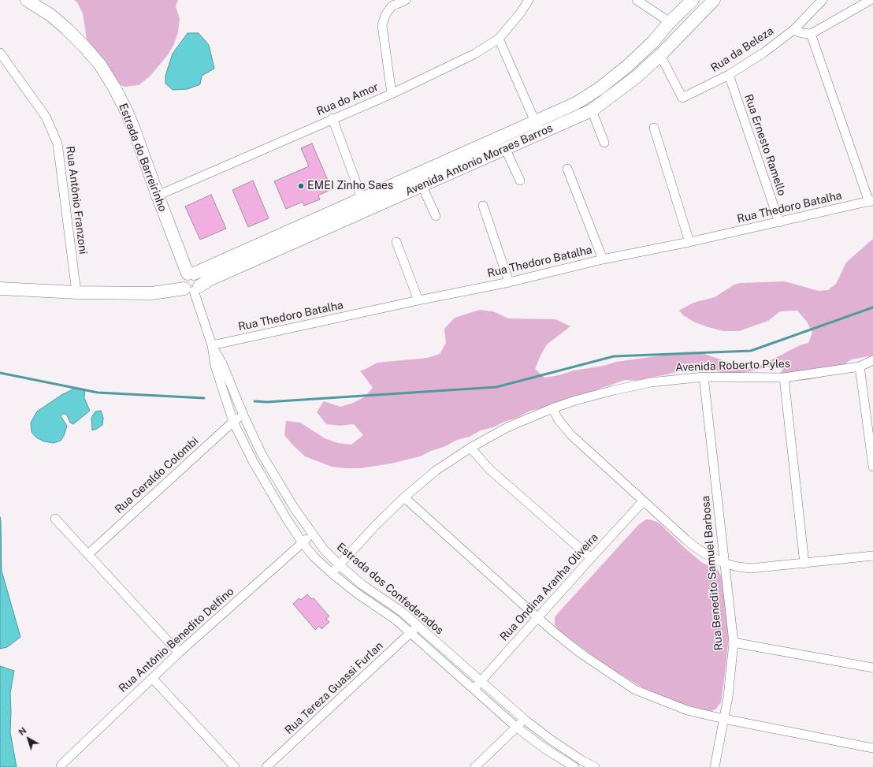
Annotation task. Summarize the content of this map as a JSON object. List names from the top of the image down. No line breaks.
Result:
{"streets":{"street":["Rua da Beleza","Rua do Amor","Rua Ernesto Ramello","Estrada do Barreirinho","Avenida Antonio Moraes Barros","Rua Antônio Franzoni","Rua Thedoro Batalha","Avenida Roberto Pyles","Rua Geraldo Colombi","Rua Benedito Samuel Barbosa","Rua Ondina Aranha Oliveira","Estrada dos Confederados","Rua Antônio Benedito Delfino","Rua Tereza Guassi Furlan"]},"crossings":[["Rua da Beleza","Rua Ernesto Ramello"],["Rua da Beleza","Avenida Antonio Moraes Barros"],["Rua do Amor","Estrada do Barreirinho"],["Rua Ernesto Ramello","Rua Thedoro Batalha"],["Estrada do Barreirinho","Avenida Antonio Moraes Barros"],["Avenida Antonio Moraes Barros","Estrada dos Confederados"],["Rua Thedoro Batalha","Estrada dos Confederados"],["Avenida Roberto Pyles","Rua Benedito Samuel Barbosa"],["Avenida Roberto Pyles","Estrada dos Confederados"],["Rua Geraldo Colombi","Estrada dos Confederados"],["Rua Ondina Aranha Oliveira","Estrada dos Confederados"],["Estrada dos Confederados","Rua Antônio Benedito Delfino"],["Estrada dos Confederados","Rua Tereza Guassi Furlan"]],"places":["EMEI Zinho Saes"],"north":"top left"}
